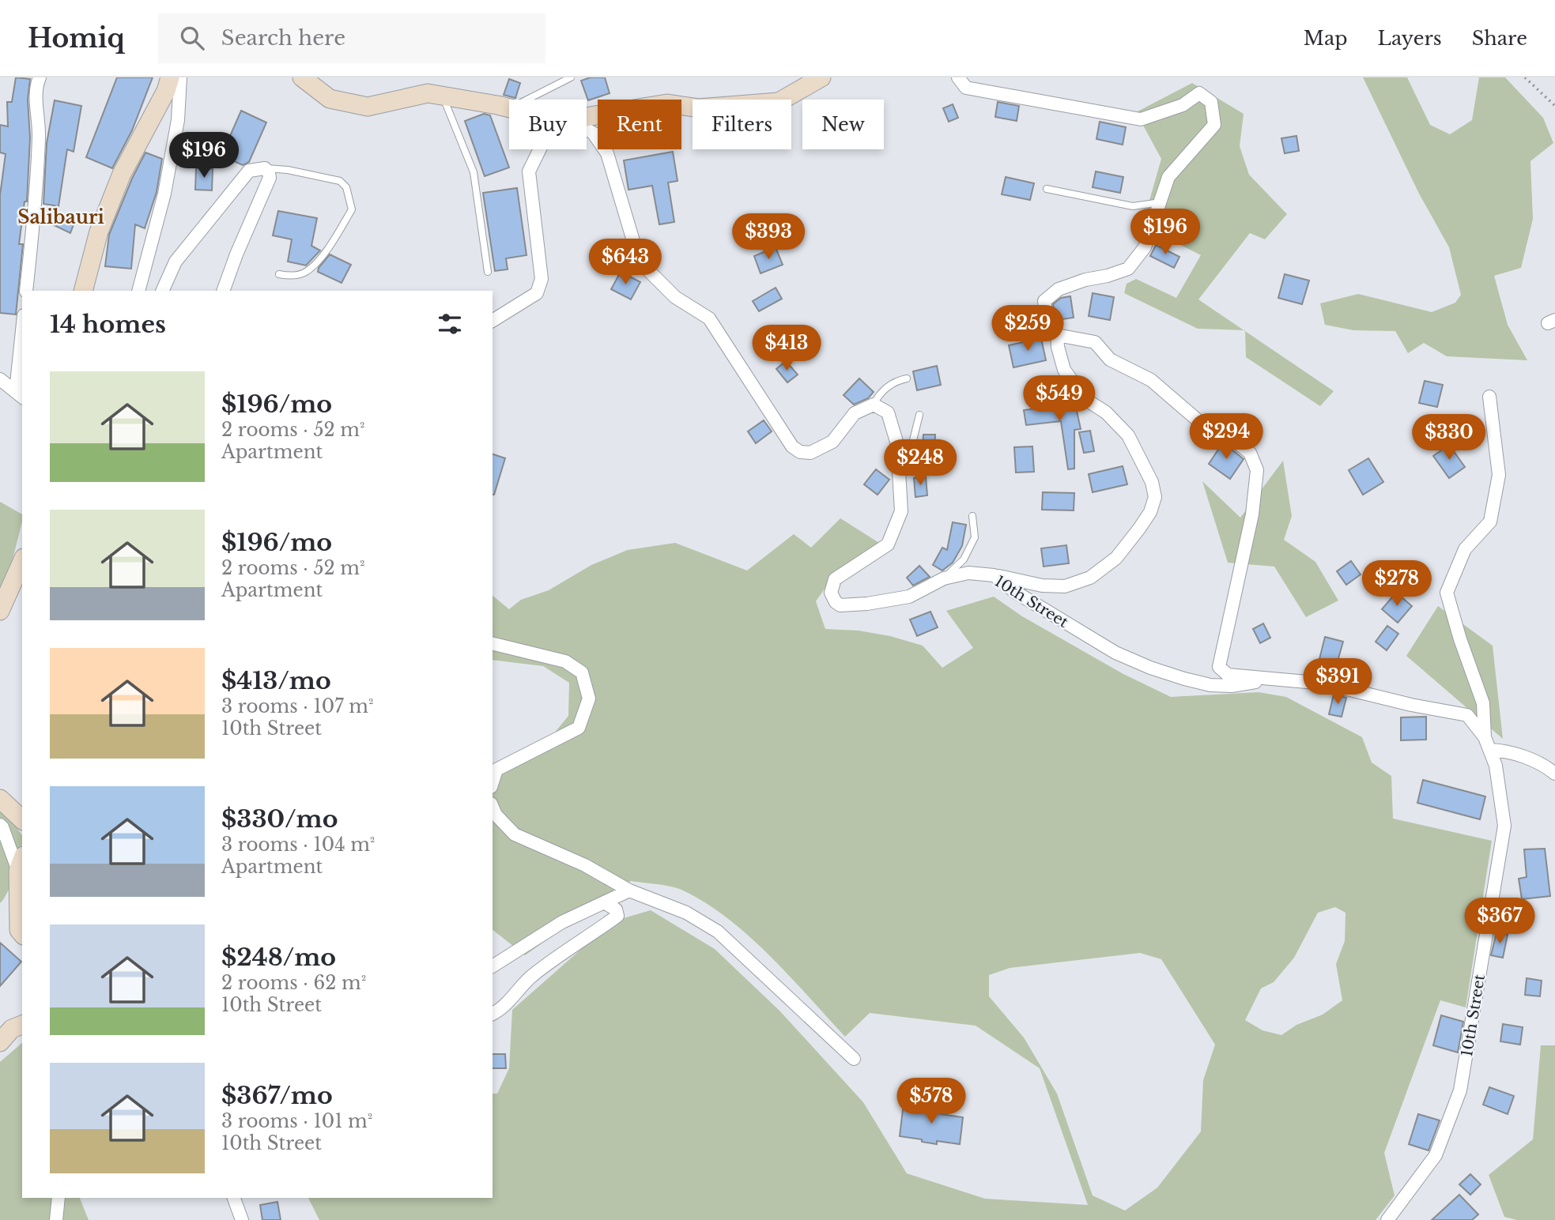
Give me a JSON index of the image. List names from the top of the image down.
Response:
{
  "streets": {
    "street": ["10th Street"]
  },
  "districts": ["Salibauri"],
  "page": {
    "header": "Homiq",
    "search": "Search here",
    "nav": ["Map", "Layers", "Share"],
    "chip": [
      "Buy",
      "Rent",
      "Filters",
      "New"
    ],
    "price": [
      "$196",
      "$196",
      "$393",
      "$643",
      "$259",
      "$413",
      "$549",
      "$294",
      "$330",
      "$248",
      "$278",
      "$391",
      "$367",
      "$578"
    ],
    "heading": "14 homes",
    "list": [
      {
        "name": "$196/mo",
        "note": "2 rooms · 52 m² · Apartment"
      },
      {
        "name": "$196/mo",
        "note": "2 rooms · 52 m² · Apartment"
      },
      {
        "name": "$413/mo",
        "note": "3 rooms · 107 m² · 10th Street"
      },
      {
        "name": "$330/mo",
        "note": "3 rooms · 104 m² · Apartment"
      },
      {
        "name": "$248/mo",
        "note": "2 rooms · 62 m² · 10th Street"
      },
      {
        "name": "$367/mo",
        "note": "3 rooms · 101 m² · 10th Street"
      }
    ]
  }
}
